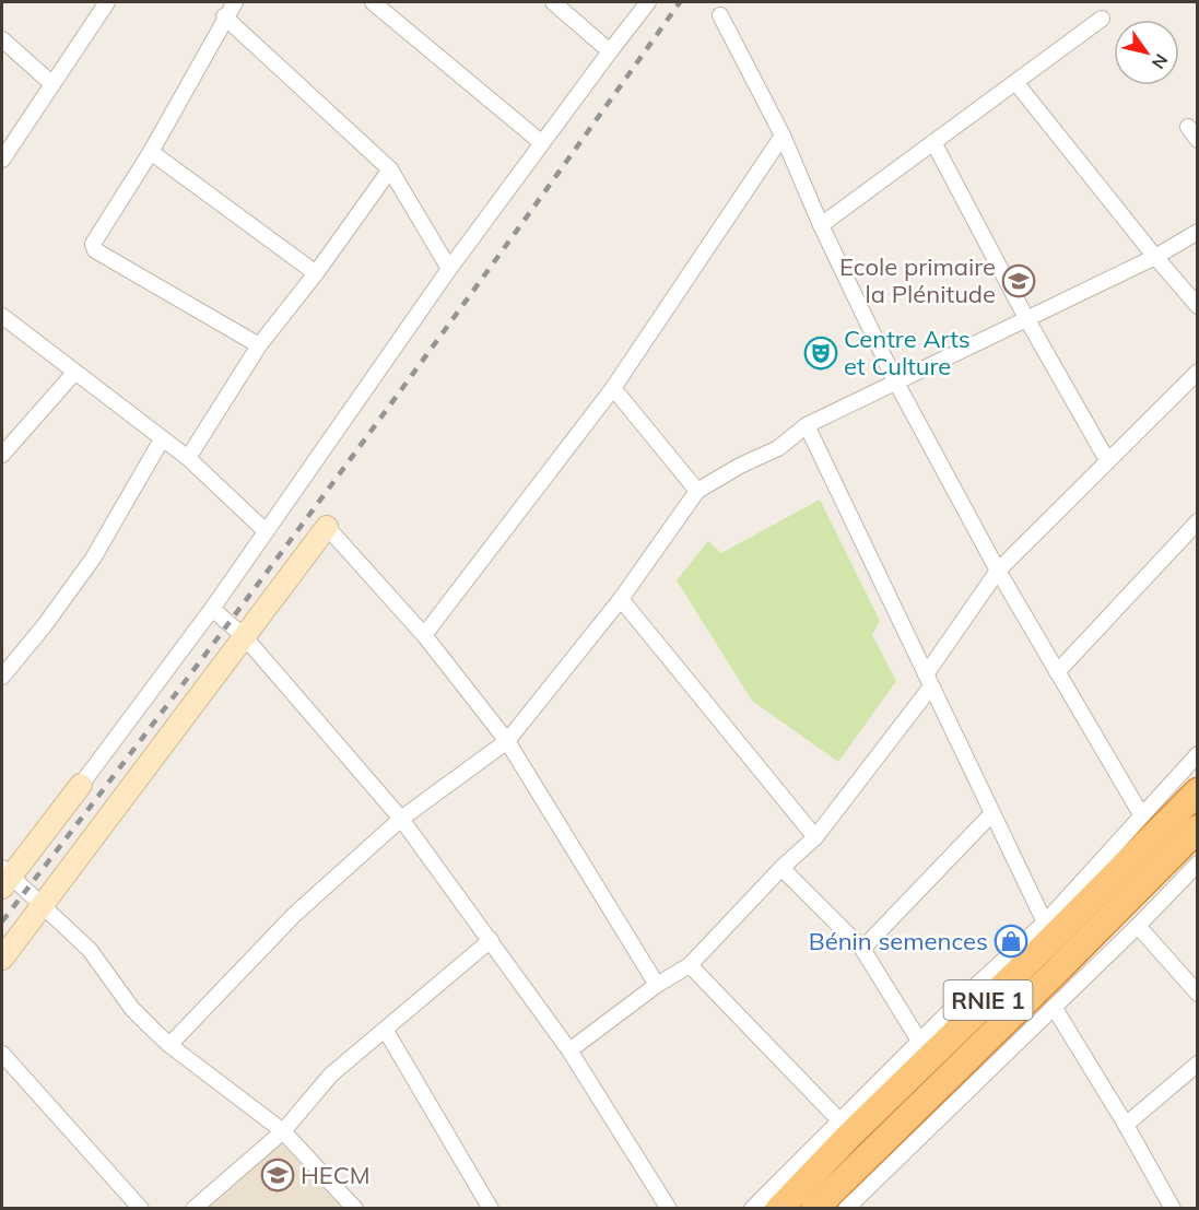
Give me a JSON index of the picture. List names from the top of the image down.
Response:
{
  "streets": {
    "highway": ["RNIE 1"]
  },
  "places": {
    "school or university": ["Ecole primaire la Plénitude", "HECM"],
    "theatre": ["Centre Arts et Culture"],
    "shop": ["Bénin semences"]
  },
  "north": "bottom right"
}
